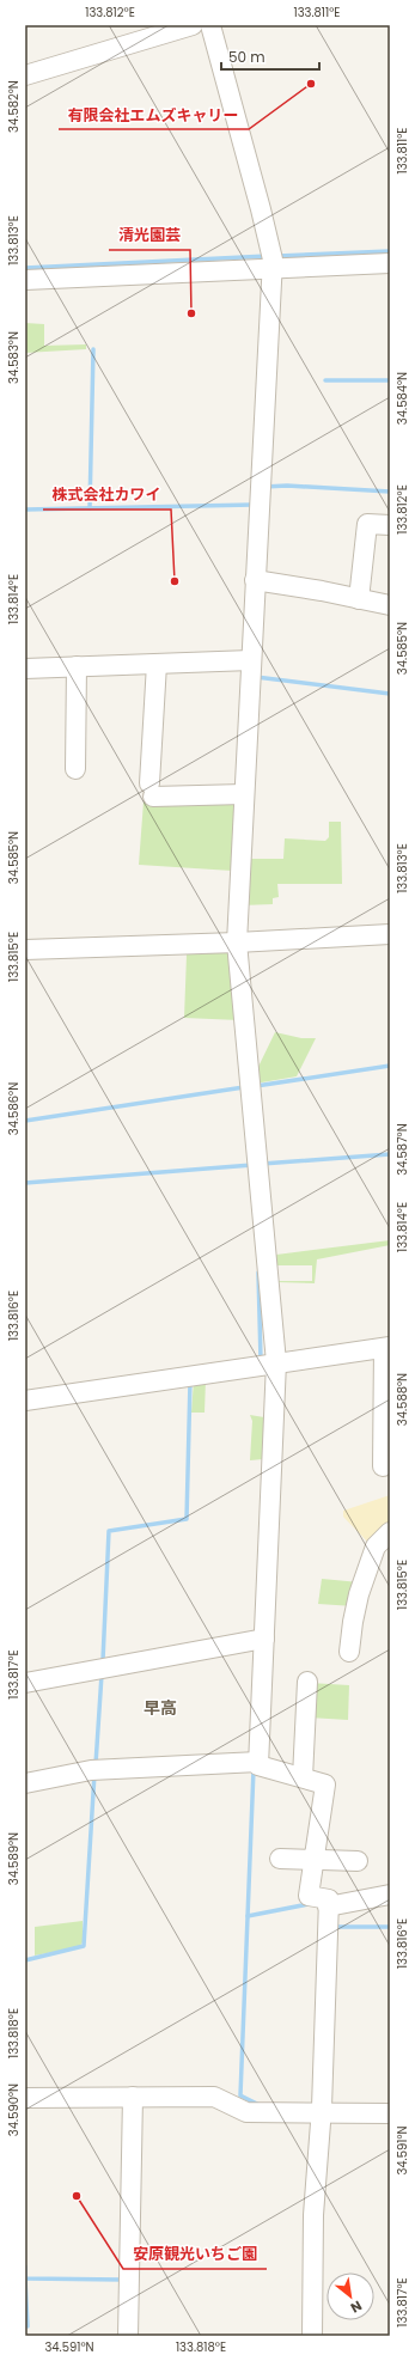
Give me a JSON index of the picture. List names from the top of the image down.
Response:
{
  "districts": ["早高"],
  "places": [
    "有限会社エムズキャリー",
    "清光園芸",
    "株式会社カワイ",
    "安原観光いちご園"
  ],
  "scale_bar": "50 m",
  "north": "bottom right",
  "coordinates": [
    "133.812°E",
    "133.811°E",
    "34.582°N",
    "133.813°E",
    "34.583°N",
    "34.584°N",
    "133.814°E",
    "34.585°N",
    "133.815°E",
    "34.586°N",
    "34.587°N",
    "133.816°E",
    "34.588°N",
    "133.817°E",
    "34.589°N",
    "133.818°E",
    "34.590°N",
    "34.591°N"
  ]
}
